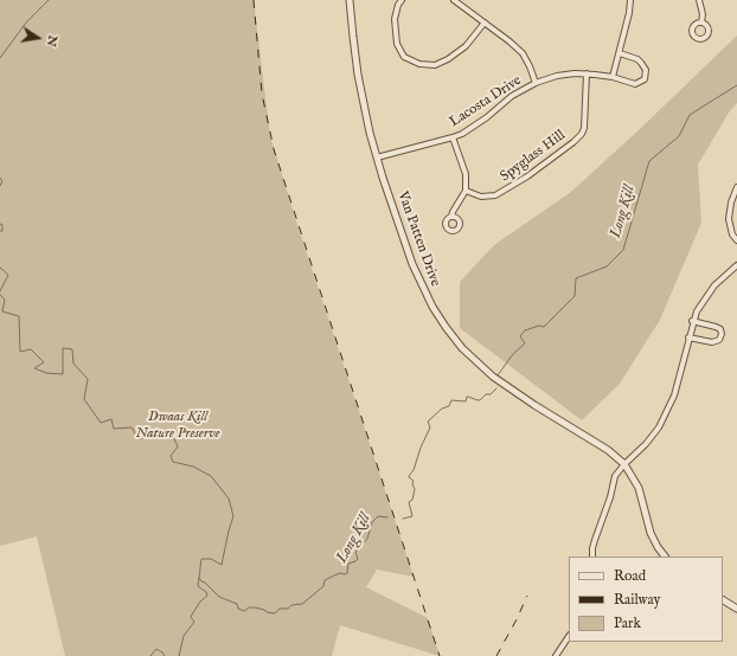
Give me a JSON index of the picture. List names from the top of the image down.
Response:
{
  "streets": {
    "street": ["Lacosta Drive", "Spyglass Hill", "Van Patten Drive"]
  },
  "crossings": [
    ["Lacosta Drive", "Spyglass Hill"],
    ["Lacosta Drive", "Van Patten Drive"]
  ],
  "water": ["Long Kill"],
  "parks": ["Dwaas Kill Nature Preserve"],
  "legend": ["Road", "Railway", "Park"],
  "north": "right"
}
